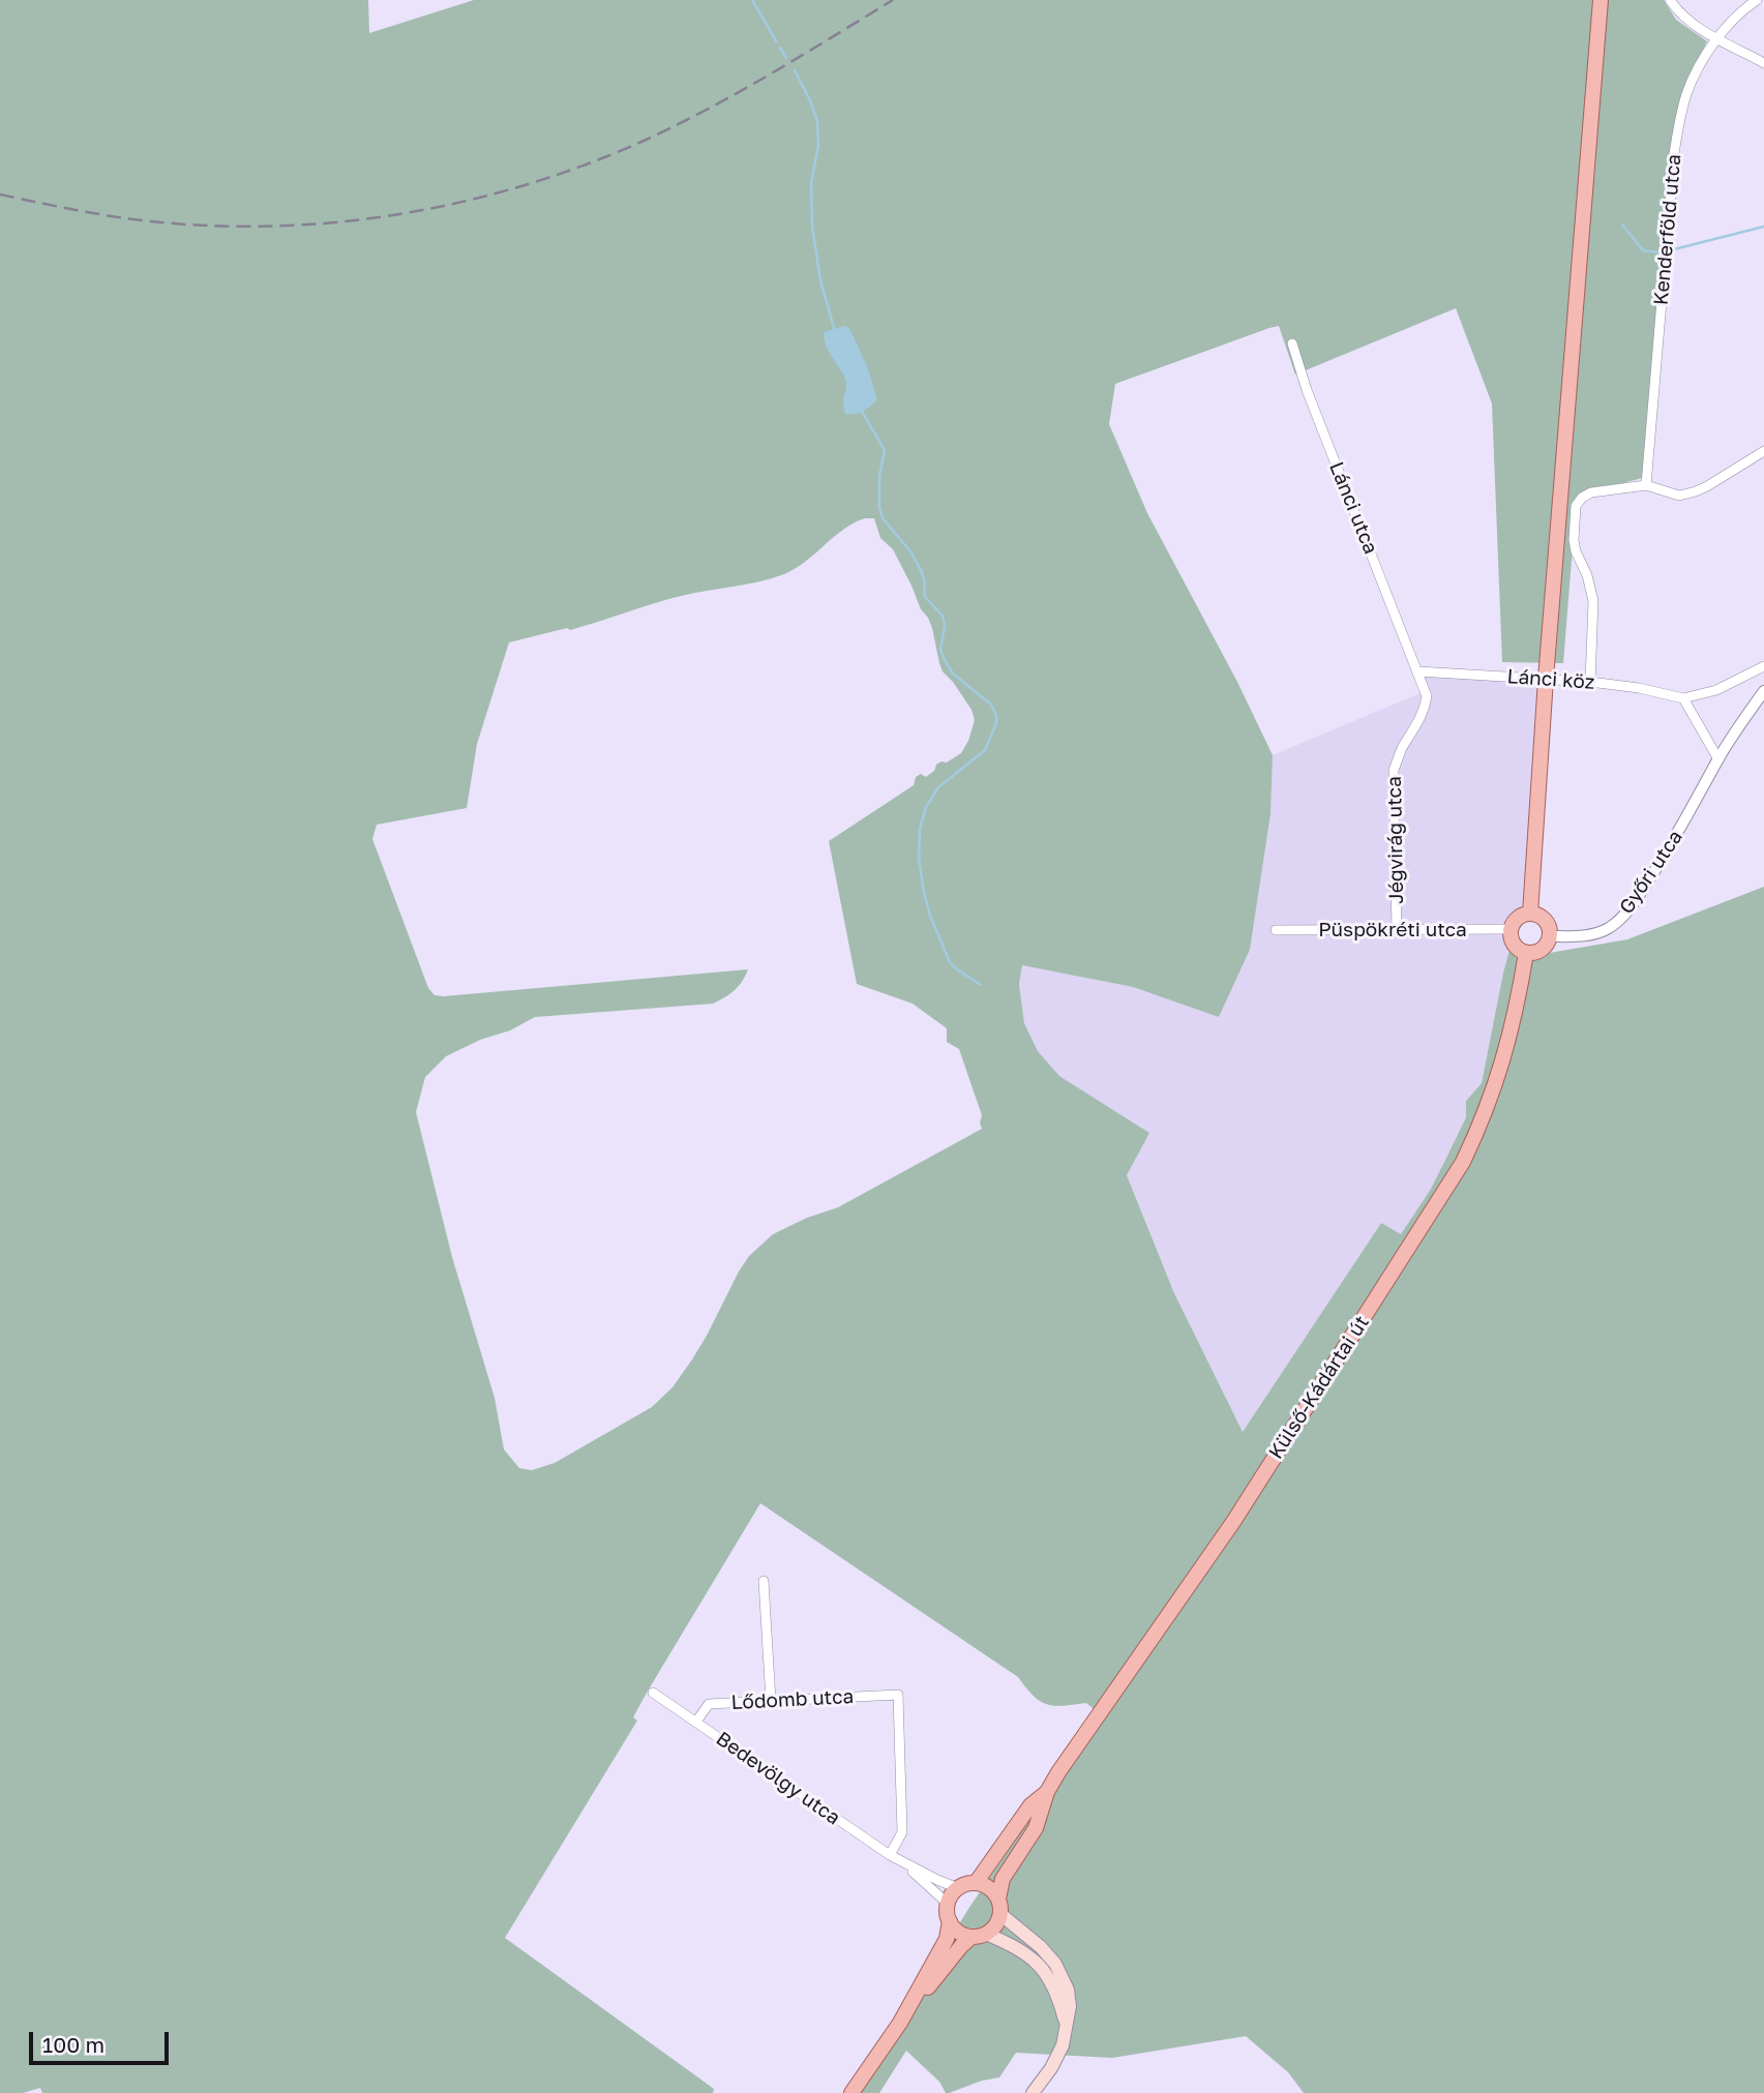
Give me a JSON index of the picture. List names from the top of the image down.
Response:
{
  "streets": {
    "main road": ["Külső-Kádártai út"],
    "street": [
      "Kenderföld utca",
      "Lánci utca",
      "Lánci köz",
      "Jégvirág utca",
      "Győri utca",
      "Püspökréti utca",
      "Lődomb utca",
      "Bedevölgy utca"
    ]
  },
  "crossings": [
    ["Lánci utca", "Lánci köz"],
    ["Lánci utca", "Jégvirág utca"],
    ["Lánci köz", "Jégvirág utca"],
    ["Jégvirág utca", "Püspökréti utca"],
    ["Győri utca", "Püspökréti utca"],
    ["Győri utca", "Külső-Kádártai út"],
    ["Püspökréti utca", "Külső-Kádártai út"],
    ["Külső-Kádártai út", "Bedevölgy utca"],
    ["Lődomb utca", "Bedevölgy utca"]
  ],
  "scale_bar": "100 m"
}
